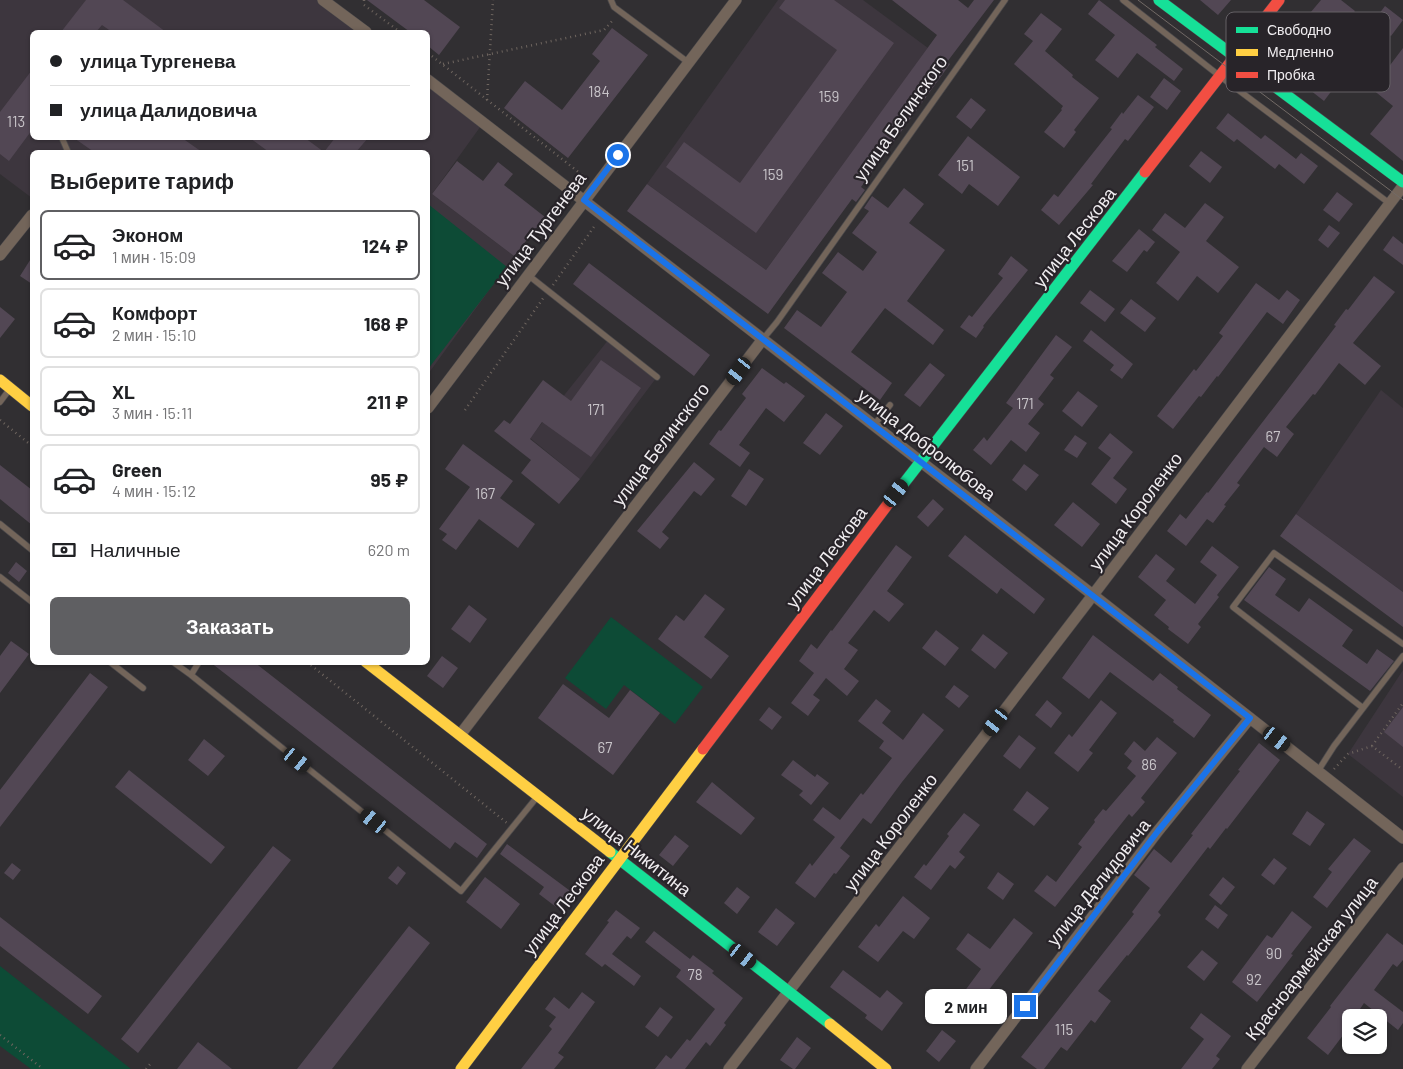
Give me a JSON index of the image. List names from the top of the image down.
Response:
{
  "streets": {
    "street": [
      "улица Белинского",
      "улица Тургенева",
      "улица Лескова",
      "улица Добролюбова",
      "улица Короленко",
      "улица Никитина",
      "улица Далидовича",
      "Красноармейская улица"
    ]
  },
  "crossings": [
    ["улица Белинского", "улица Добролюбова"],
    ["улица Белинского", "улица Никитина"],
    ["улица Тургенева", "улица Добролюбова"],
    ["улица Лескова", "улица Добролюбова"],
    ["улица Лескова", "улица Никитина"],
    ["улица Добролюбова", "улица Короленко"],
    ["улица Добролюбова", "улица Далидовича"],
    ["улица Короленко", "улица Никитина"]
  ],
  "house_numbers": [
    "184",
    "159",
    "113",
    "151",
    "159",
    "171",
    "171",
    "67",
    "167",
    "67",
    "86",
    "90",
    "78",
    "92",
    "115"
  ],
  "legend": ["Свободно", "Медленно", "Пробка"],
  "page": {
    "banner": ["улица Тургенева", "улица Далидовича"],
    "heading": "Выберите тариф",
    "list": [
      {
        "name": "Эконом",
        "note": "1 мин · 15:09",
        "value": "124 ₽"
      },
      {
        "name": "Комфорт",
        "note": "2 мин · 15:10",
        "value": "168 ₽"
      },
      {
        "name": "XL",
        "note": "3 мин · 15:11",
        "value": "211 ₽"
      },
      {
        "name": "Green",
        "note": "4 мин · 15:12",
        "value": "95 ₽"
      }
    ],
    "pay": ["Наличные", "620 m"],
    "buttons": "Заказать",
    "bubble": "2 мин"
  }
}
